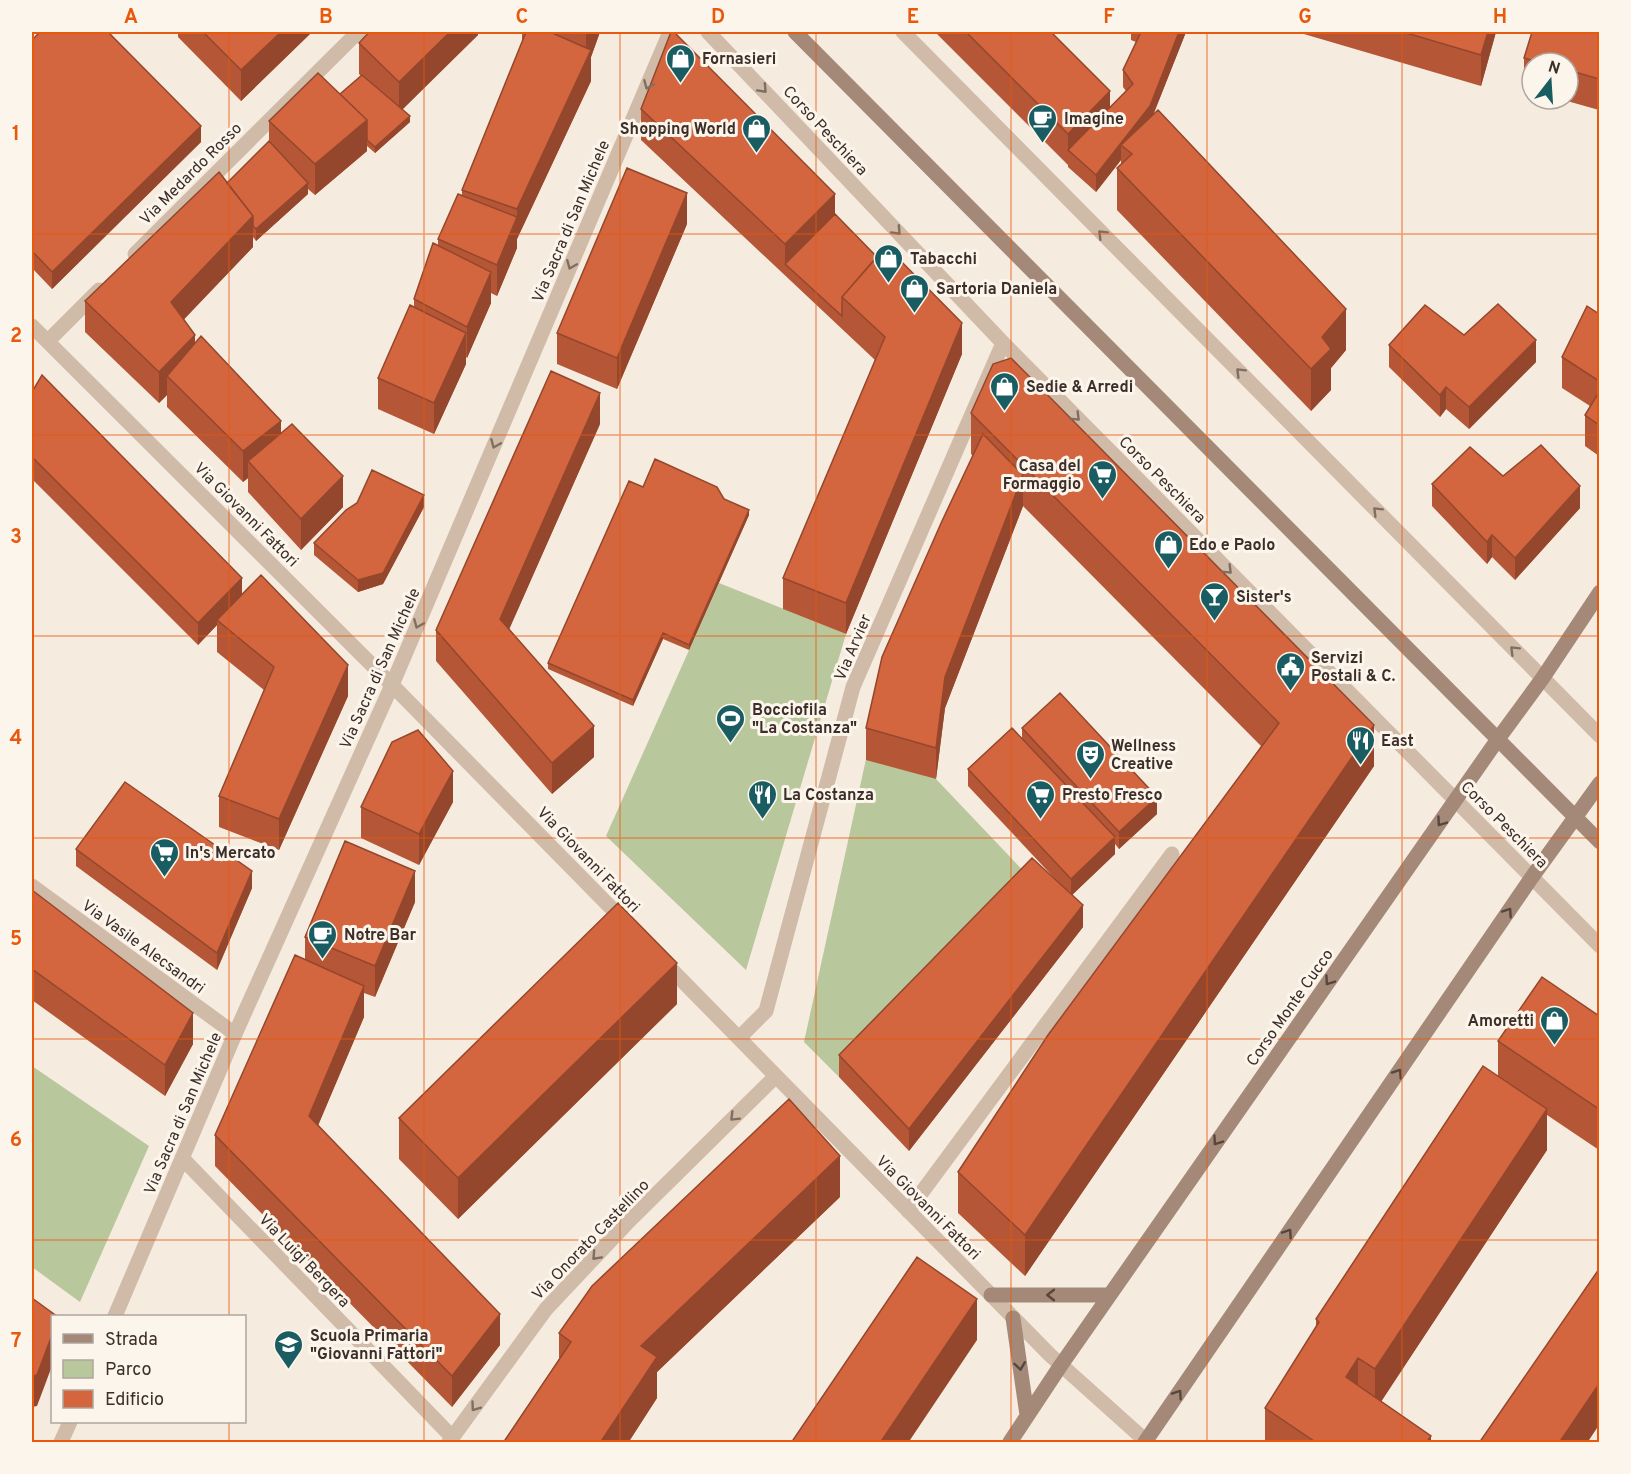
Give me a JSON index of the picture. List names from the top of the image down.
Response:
{
  "streets": {
    "street": [
      "Corso Peschiera",
      "Via Medardo Rosso",
      "Via Sacra di San Michele",
      "Via Giovanni Fattori",
      "Via Arvier",
      "Via Vasile Alecsandri",
      "Corso Monte Cucco",
      "Via Onorato Castellino",
      "Via Luigi Bergera"
    ]
  },
  "crossings": [
    ["Corso Peschiera", "Via Arvier"],
    ["Corso Peschiera", "Corso Monte Cucco"],
    ["Via Sacra di San Michele", "Via Giovanni Fattori"],
    ["Via Sacra di San Michele", "Via Vasile Alecsandri"],
    ["Via Sacra di San Michele", "Via Luigi Bergera"],
    ["Via Giovanni Fattori", "Via Arvier"],
    ["Via Giovanni Fattori", "Corso Monte Cucco"],
    ["Via Giovanni Fattori", "Via Onorato Castellino"],
    ["Via Onorato Castellino", "Via Luigi Bergera"]
  ],
  "one_way": ["Via Sacra di San Michele", "Via Onorato Castellino"],
  "places": {
    "shop": [
      "Fornasieri",
      "Shopping World",
      "Tabacchi",
      "Sartoria Daniela",
      "Sedie & Arredi",
      "Edo e Paolo",
      "Amoretti"
    ],
    "cafe": ["Imagine", "Notre Bar"],
    "supermarket": ["Casa del Formaggio", "Presto Fresco", "In's Mercato"],
    "bar": ["Sister's"],
    "public building": ["Servizi Postali & C."],
    "sports": ["Bocciofila \"La Costanza\""],
    "restaurant": ["East", "La Costanza"],
    "theatre": ["Wellness Creative"],
    "school or university": ["Scuola Primaria \"Giovanni Fattori\""]
  },
  "legend": ["Strada", "Parco", "Edificio"],
  "north": "top",
  "grid": {
    "columns": [
      "A",
      "B",
      "C",
      "D",
      "E",
      "F",
      "G",
      "H"
    ],
    "rows": [
      "1",
      "2",
      "3",
      "4",
      "5",
      "6",
      "7"
    ]
  }
}
